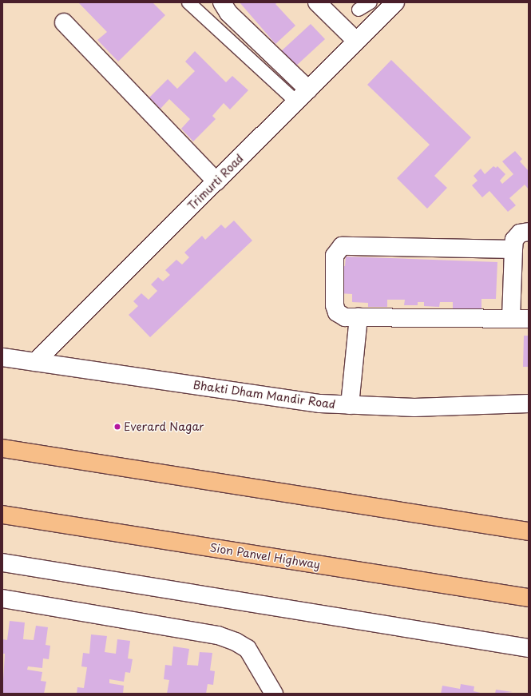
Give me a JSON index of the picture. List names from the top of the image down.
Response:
{
  "streets": {
    "highway": ["Sion Panvel Highway"],
    "street": ["Trimurti Road", "Bhakti Dham Mandir Road"]
  },
  "crossings": [
    ["Trimurti Road", "Bhakti Dham Mandir Road"]
  ],
  "places": ["Everard Nagar"]
}
